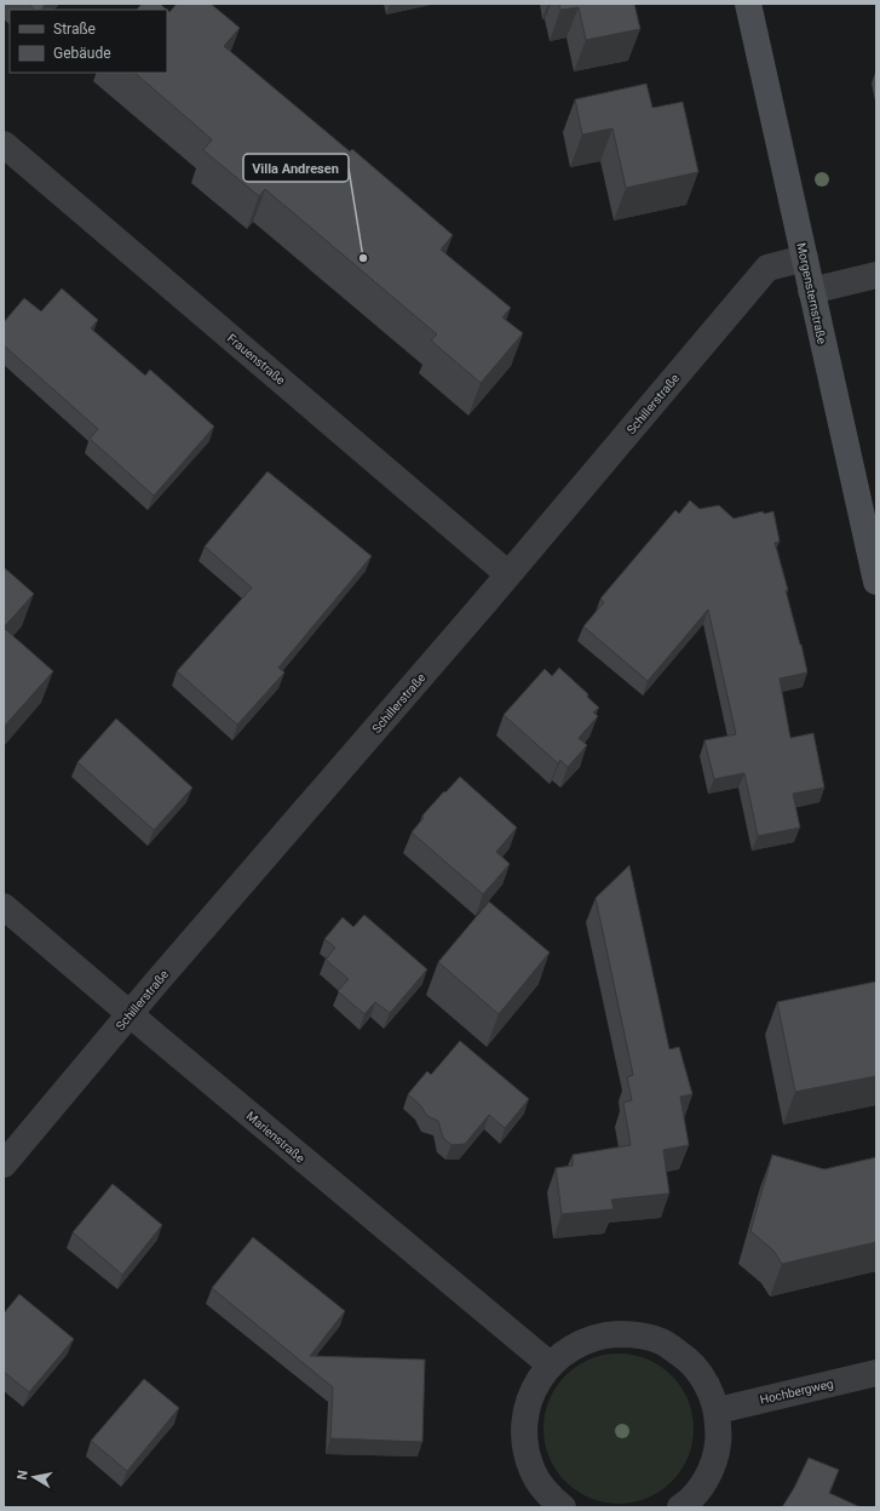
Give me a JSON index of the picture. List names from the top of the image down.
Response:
{
  "streets": {
    "main road": ["Morgensternstraße"],
    "street": [
      "Frauenstraße",
      "Schillerstraße",
      "Marienstraße",
      "Hochbergweg"
    ]
  },
  "crossings": [
    ["Morgensternstraße", "Schillerstraße"],
    ["Frauenstraße", "Schillerstraße"],
    ["Schillerstraße", "Marienstraße"]
  ],
  "places": ["Villa Andresen"],
  "legend": ["Straße", "Gebäude"],
  "north": "left"
}
